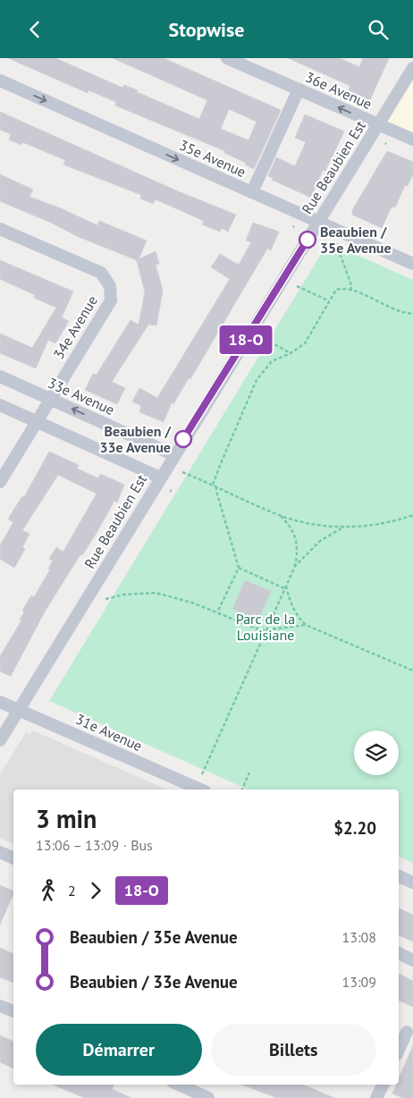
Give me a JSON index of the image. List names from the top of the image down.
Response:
{
  "streets": {
    "street": [
      "36e Avenue",
      "35e Avenue",
      "Rue Beaubien Est",
      "34e Avenue",
      "33e Avenue",
      "31e Avenue"
    ]
  },
  "crossings": [
    ["36e Avenue", "Rue Beaubien Est"],
    ["35e Avenue", "Rue Beaubien Est"],
    ["Rue Beaubien Est", "33e Avenue"],
    ["Rue Beaubien Est", "31e Avenue"],
    ["34e Avenue", "33e Avenue"]
  ],
  "one_way": ["36e Avenue", "35e Avenue"],
  "parks": ["Parc de la Louisiane"],
  "places": ["Beaubien / 35e Avenue", "Beaubien / 33e Avenue"],
  "lines": ["bus line 18-O"],
  "page": {
    "header": "Stopwise",
    "on_map": "18-O",
    "heading": ["3 min", "13:06 – 13:09 · Bus", "$2.20"],
    "legs": ["2", "18-O"],
    "list": [
      {
        "name": "Beaubien / 35e Avenue",
        "value": "13:08"
      },
      {
        "name": "Beaubien / 33e Avenue",
        "value": "13:09"
      }
    ],
    "buttons": ["Démarrer", "Billets"]
  }
}
